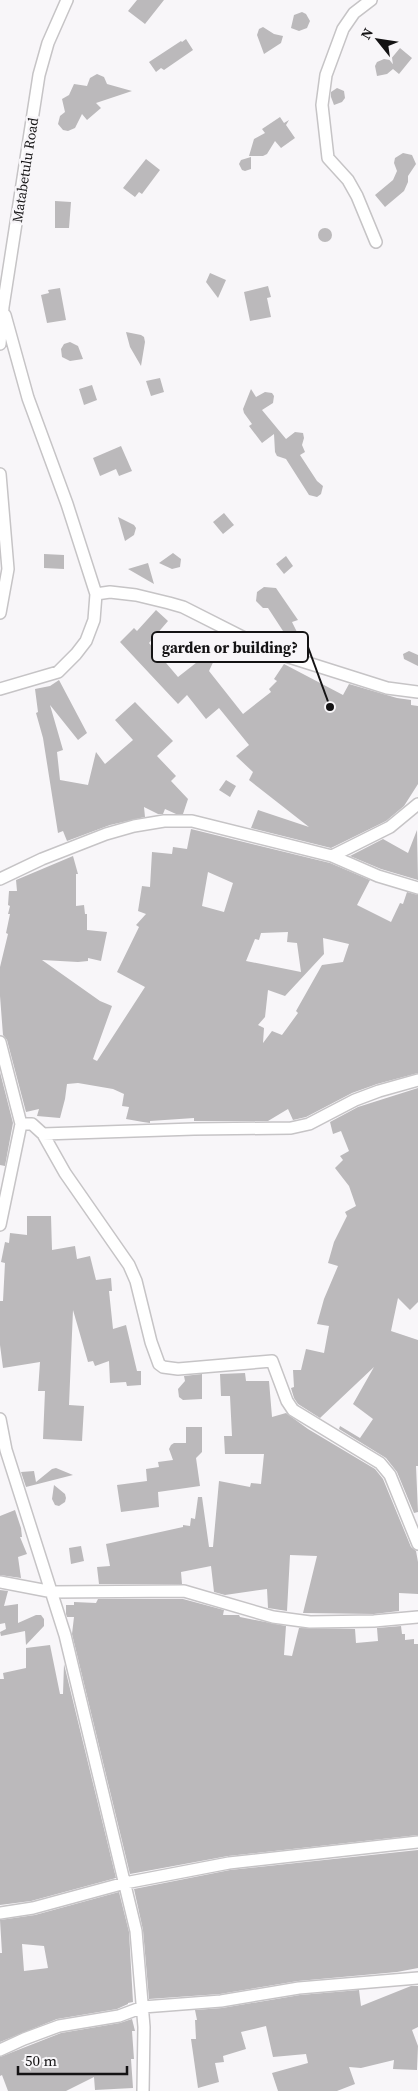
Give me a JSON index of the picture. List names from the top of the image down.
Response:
{
  "streets": {
    "street": ["Matabetulu Road"]
  },
  "places": ["garden or building?"],
  "scale_bar": "50 m",
  "north": "top left"
}
